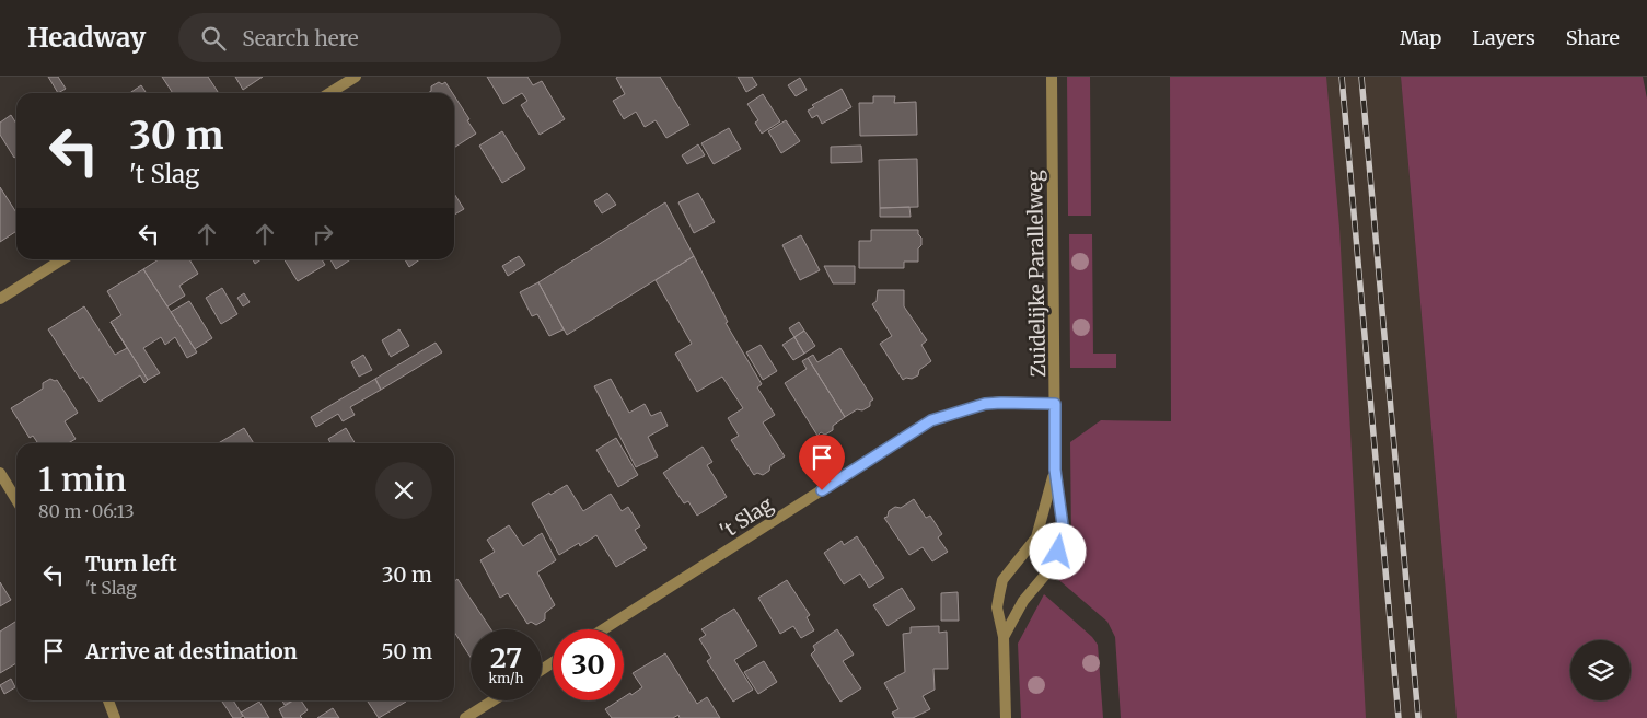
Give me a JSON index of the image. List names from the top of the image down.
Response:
{
  "streets": {
    "street": ["Zuidelijke Parallelweg", "'t Slag"]
  },
  "crossings": [
    ["Zuidelijke Parallelweg", "'t Slag"]
  ],
  "page": {
    "header": "Headway",
    "search": "Search here",
    "nav": ["Map", "Layers", "Share"],
    "turn": ["30 m", "'t Slag"],
    "heading": ["1 min", "80 m · 06:13"],
    "list": [
      {
        "name": "Turn left",
        "note": "'t Slag",
        "value": "30 m"
      },
      {
        "name": "Arrive at destination",
        "value": "50 m"
      }
    ],
    "speed": "27 km/h",
    "limit": "30"
  }
}
